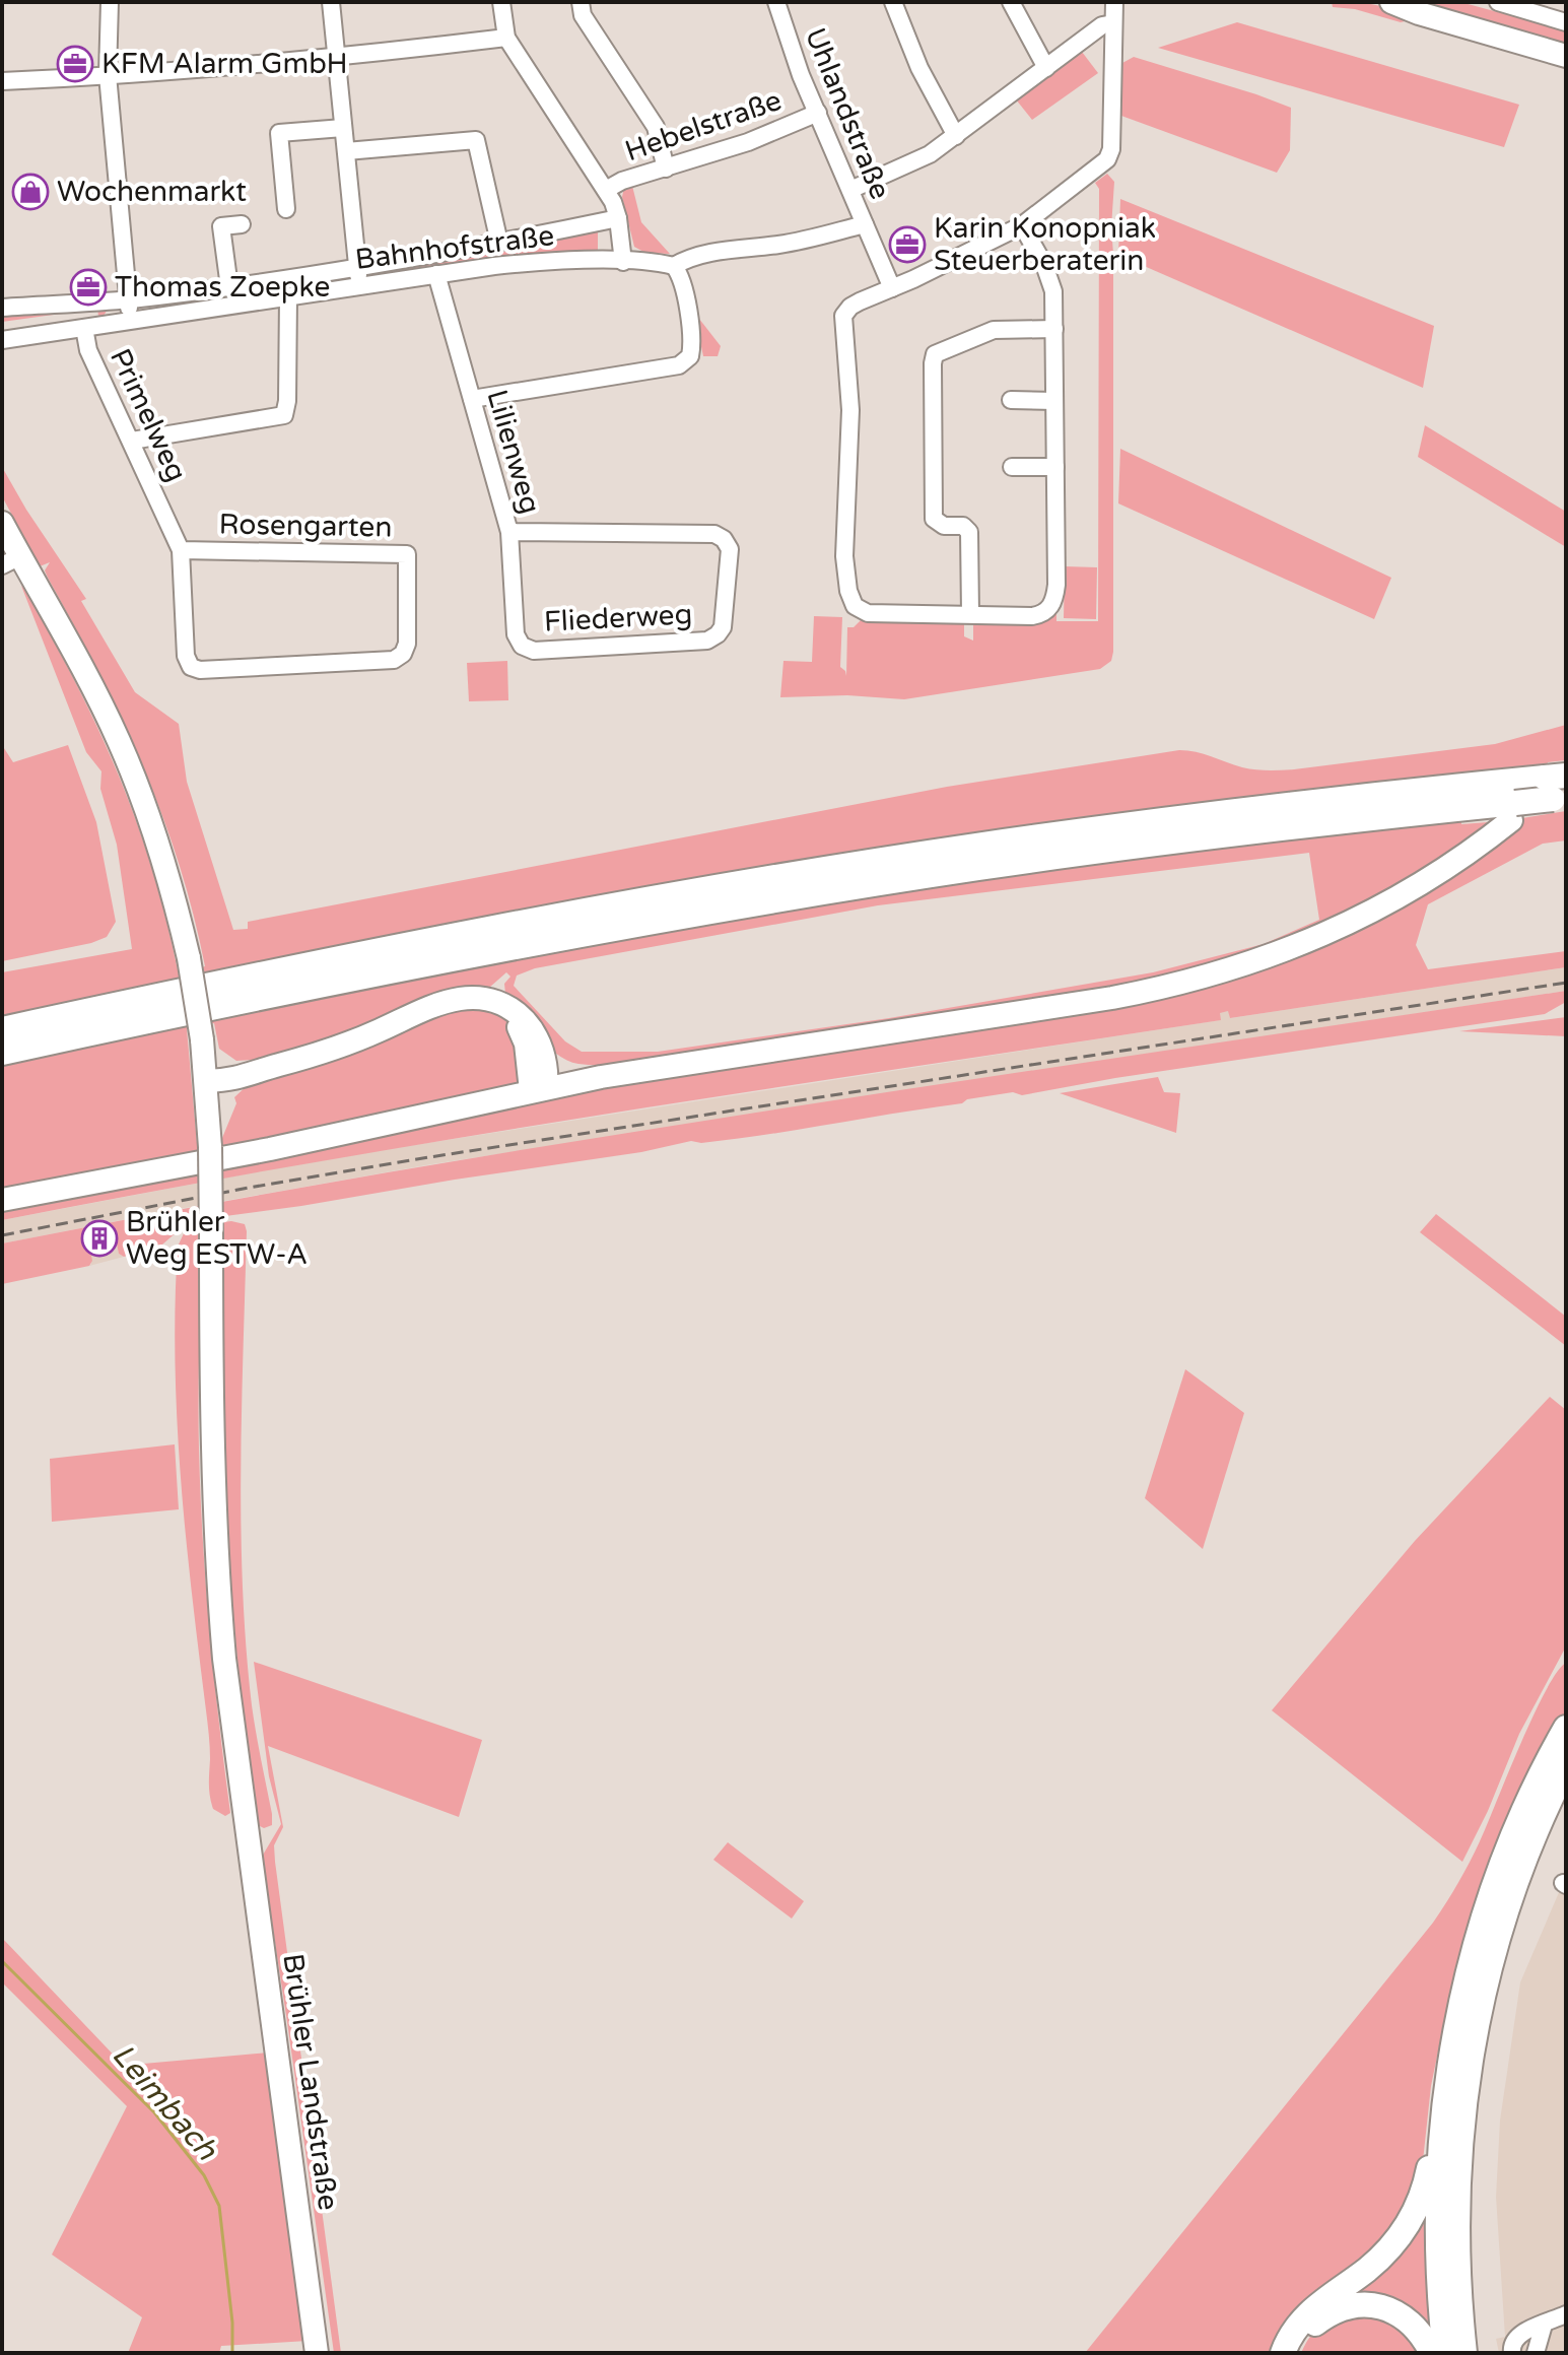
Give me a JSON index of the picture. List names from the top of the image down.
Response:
{
  "streets": {
    "main road": ["Brühler Landstraße"],
    "street": [
      "Uhlandstraße",
      "Hebelstraße",
      "Bahnhofstraße",
      "Primelweg",
      "Lilienweg",
      "Rosengarten",
      "Fliederweg"
    ]
  },
  "crossings": [
    ["Uhlandstraße", "Hebelstraße"],
    ["Bahnhofstraße", "Primelweg"],
    ["Bahnhofstraße", "Lilienweg"],
    ["Primelweg", "Rosengarten"],
    ["Lilienweg", "Fliederweg"]
  ],
  "water": ["Leimbach"],
  "places": {
    "office": ["KFM Alarm GmbH", "Karin Konopniak Steuerberaterin", "Thomas Zoepke"],
    "shop": ["Wochenmarkt"],
    "building": ["Brühler Weg ESTW-A"]
  }
}
